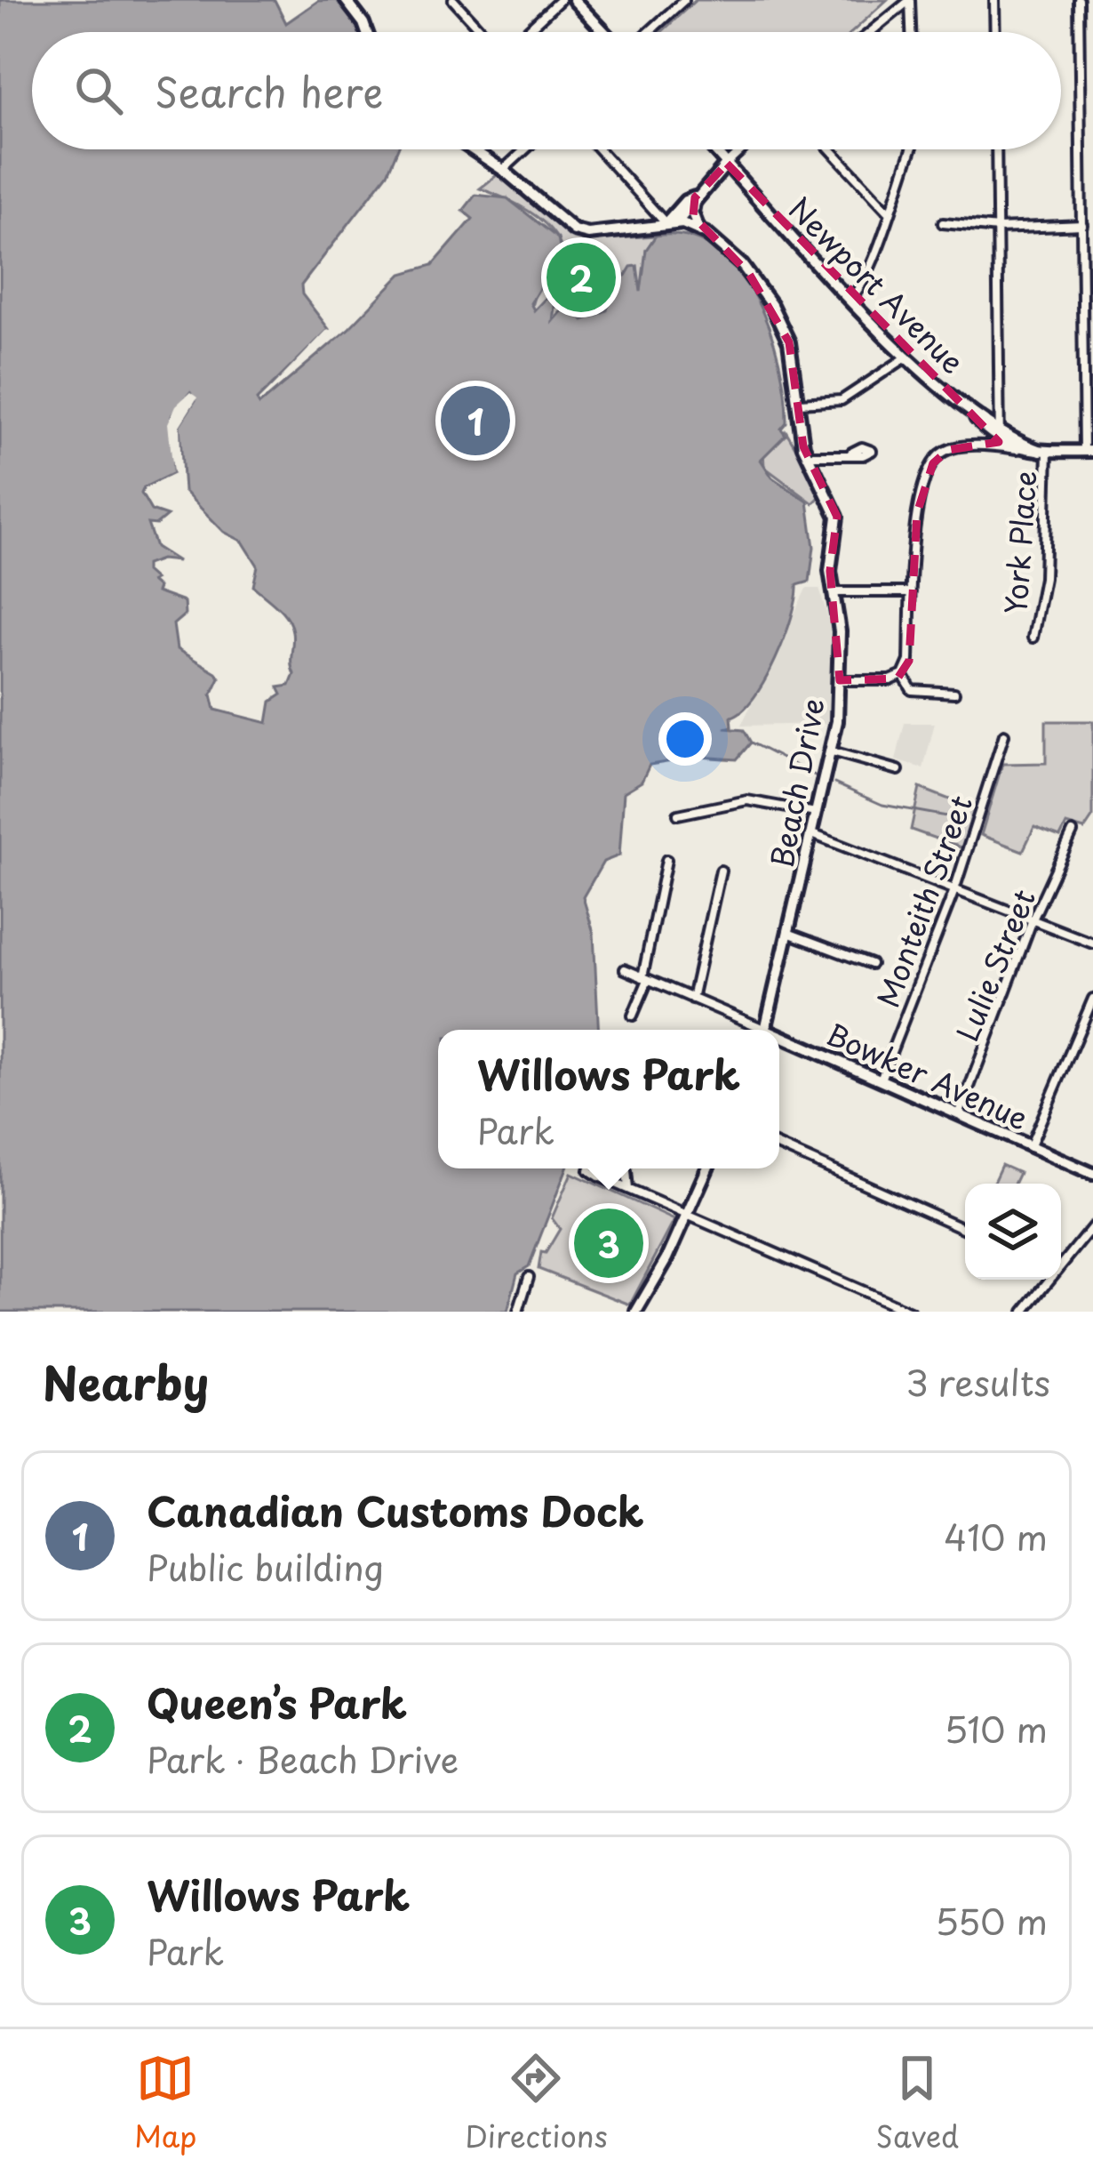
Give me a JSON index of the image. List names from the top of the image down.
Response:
{
  "streets": {
    "main road": ["Newport Avenue", "Beach Drive", "Bowker Avenue"],
    "street": ["York Place", "Monteith Street", "Lulie Street"]
  },
  "crossings": [
    ["Monteith Street", "Bowker Avenue"],
    ["Lulie Street", "Bowker Avenue"]
  ],
  "page": {
    "search": "Search here",
    "pins": ["2", "1", "3"],
    "popup": ["Willows Park", "Park"],
    "heading": ["Nearby", "3 results"],
    "list": [
      {
        "mark": "1",
        "name": "Canadian Customs Dock",
        "note": "Public building",
        "value": "410 m"
      },
      {
        "mark": "2",
        "name": "Queen’s Park",
        "note": "Park · Beach Drive",
        "value": "510 m"
      },
      {
        "mark": "3",
        "name": "Willows Park",
        "note": "Park",
        "value": "550 m"
      }
    ],
    "nav": ["Map", "Directions", "Saved"]
  }
}
